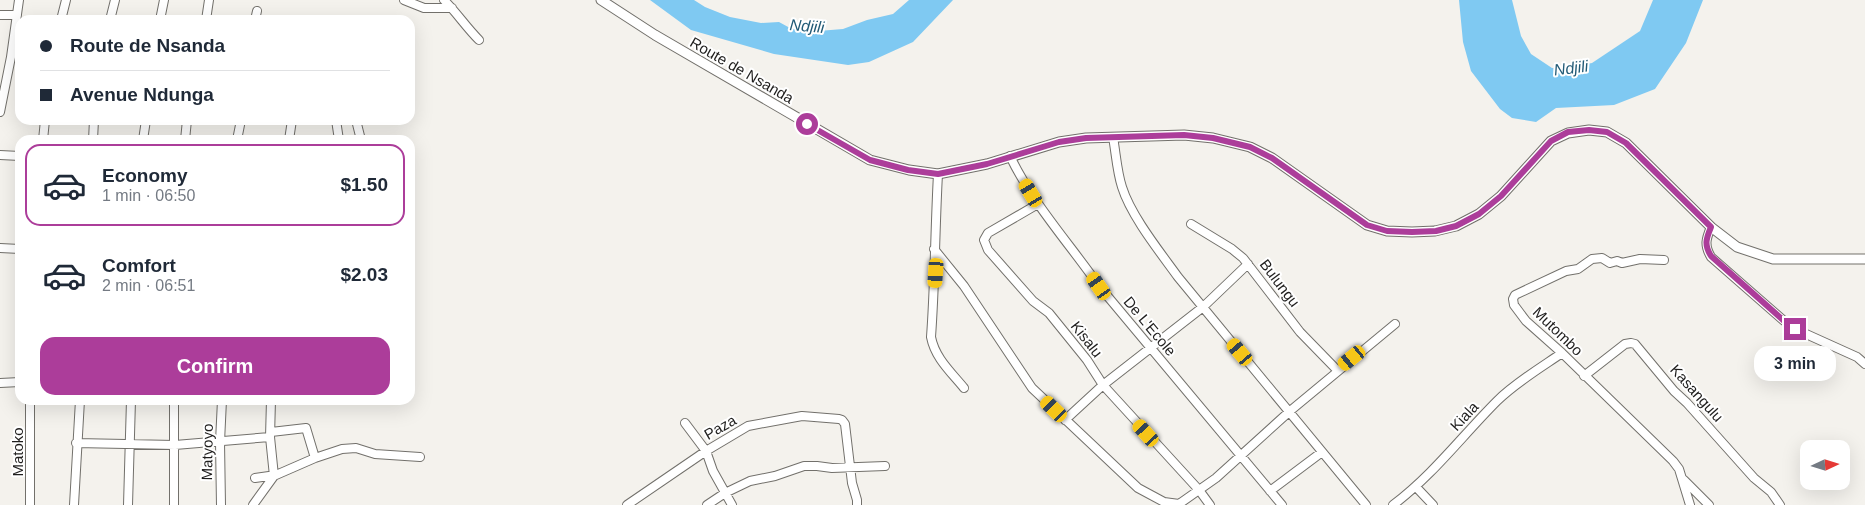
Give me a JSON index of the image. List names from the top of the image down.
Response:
{
  "streets": {
    "street": [
      "Route de Nsanda",
      "Bulungu",
      "De L'Ecole",
      "Mutombo",
      "Kisalu",
      "Kasangulu",
      "Kiala",
      "Paza",
      "Matoko",
      "Matyoyo"
    ]
  },
  "crossings": [
    ["Route de Nsanda", "De L'Ecole"],
    ["De L'Ecole", "Kisalu"],
    ["Mutombo", "Kasangulu"],
    ["Mutombo", "Kiala"]
  ],
  "water": ["Ndjili"],
  "north": "right",
  "page": {
    "banner": ["Route de Nsanda", "Avenue Ndunga"],
    "list": [
      {
        "name": "Economy",
        "note": "1 min · 06:50",
        "value": "$1.50"
      },
      {
        "name": "Comfort",
        "note": "2 min · 06:51",
        "value": "$2.03"
      }
    ],
    "buttons": "Confirm",
    "bubble": "3 min"
  }
}
